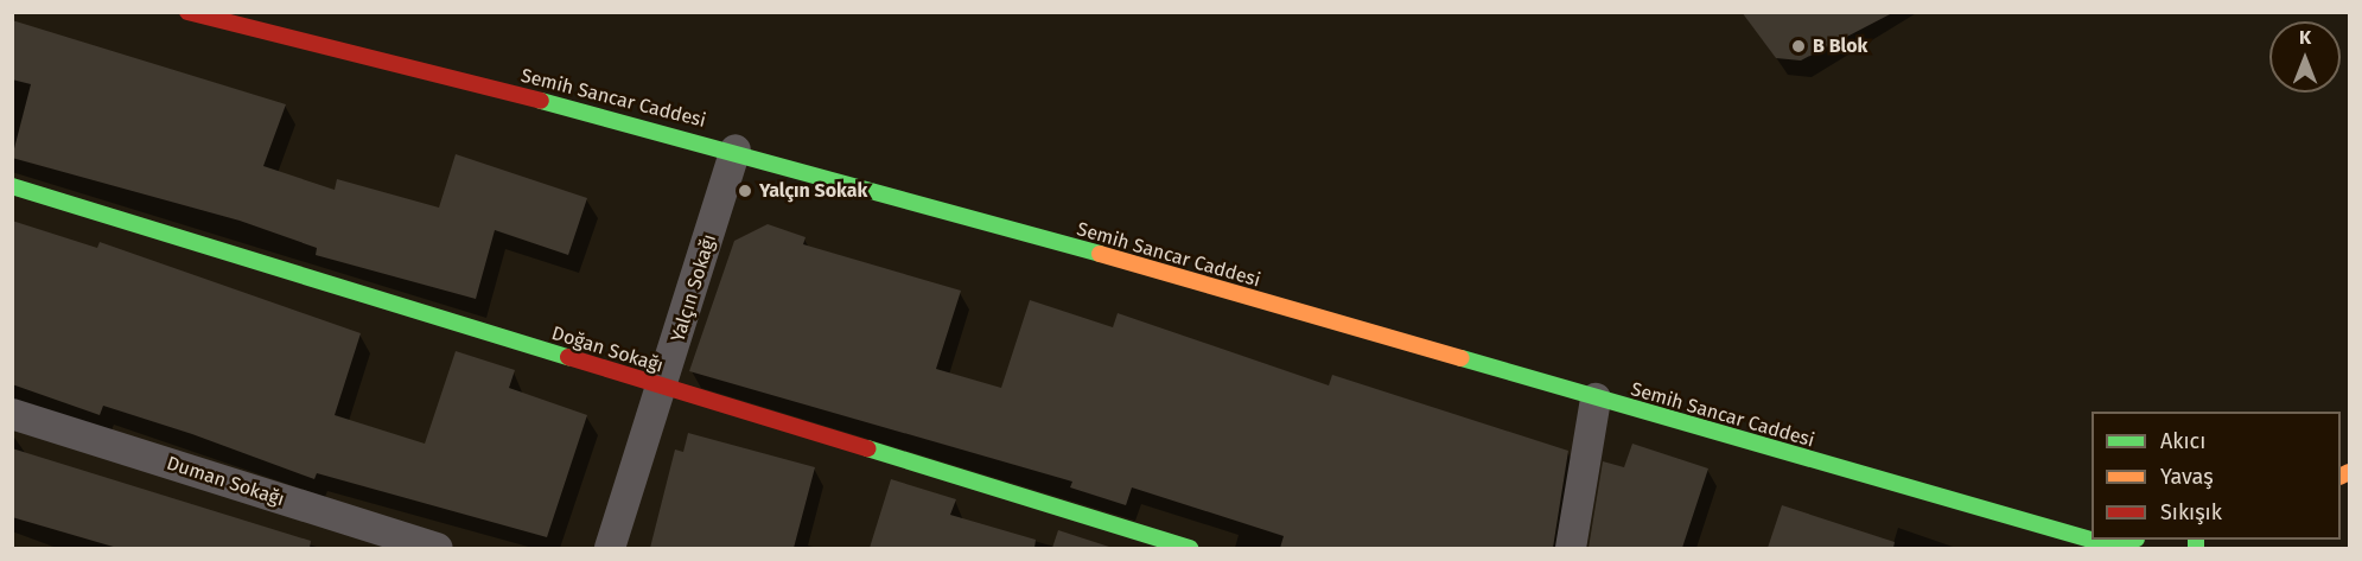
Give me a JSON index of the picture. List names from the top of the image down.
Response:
{
  "streets": {
    "street": [
      "Semih Sancar Caddesi",
      "Yalçın Sokağı",
      "Doğan Sokağı",
      "Duman Sokağı"
    ]
  },
  "crossings": [
    ["Semih Sancar Caddesi", "Yalçın Sokağı"],
    ["Yalçın Sokağı", "Doğan Sokağı"]
  ],
  "places": ["B Blok", "Yalçın Sokak"],
  "legend": ["Akıcı", "Yavaş", "Sıkışık"],
  "north": "top"
}
